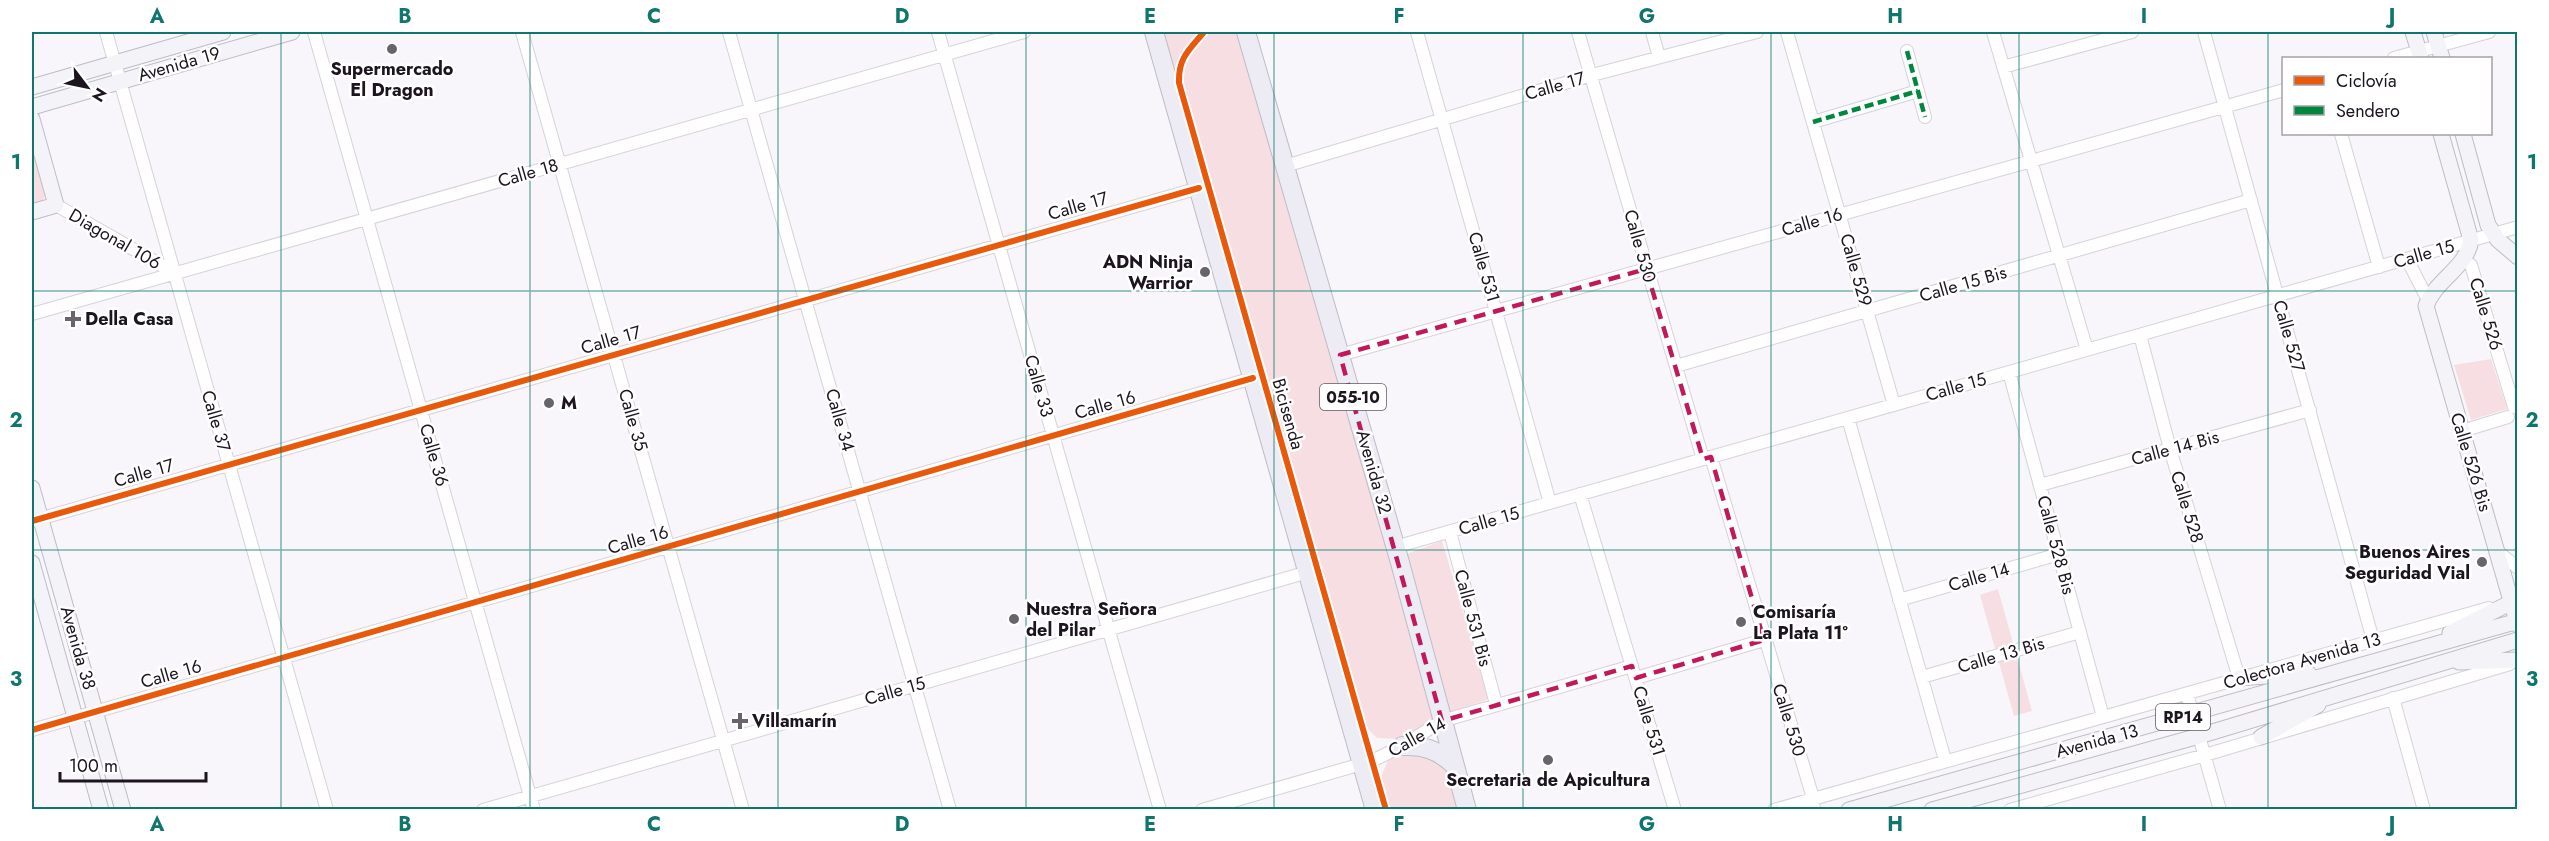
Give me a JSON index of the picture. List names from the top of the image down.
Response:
{
  "streets": {
    "highway": ["055-10", "Avenida 32"],
    "main road": [
      "Avenida 19",
      "Calle 526 Bis",
      "Avenida 38",
      "RP14",
      "Avenida 13"
    ],
    "street": [
      "Calle 17",
      "Calle 18",
      "Calle 16",
      "Diagonal 106",
      "Calle 530",
      "Calle 15",
      "Calle 531",
      "Calle 529",
      "Calle 15 Bis",
      "Calle 526",
      "Calle 527",
      "Calle 33",
      "Calle 35",
      "Calle 34",
      "Calle 37",
      "Calle 14 Bis",
      "Calle 36",
      "Calle 528",
      "Calle 528 Bis",
      "Calle 14",
      "Calle 531 Bis",
      "Calle 13 Bis",
      "Colectora Avenida 13"
    ],
    "cycle path": ["Bicisenda"]
  },
  "crossings": [
    ["Avenida 19", "Calle 37"],
    ["Calle 17", "Calle 530"],
    ["Calle 17", "Calle 531"],
    ["Calle 17", "Calle 33"],
    ["Calle 17", "Calle 35"],
    ["Calle 17", "Calle 34"],
    ["Calle 17", "Calle 37"],
    ["Calle 17", "Calle 36"],
    ["Calle 17", "Avenida 32"],
    ["Calle 17", "Avenida 38"],
    ["Calle 18", "Diagonal 106"],
    ["Calle 18", "Calle 33"],
    ["Calle 18", "Calle 35"],
    ["Calle 18", "Calle 34"],
    ["Calle 18", "Calle 37"],
    ["Calle 18", "Calle 36"],
    ["Calle 16", "Calle 530"],
    ["Calle 16", "Calle 531"],
    ["Calle 16", "Calle 529"],
    ["Calle 16", "Calle 527"],
    ["Calle 16", "Calle 33"],
    ["Calle 16", "Calle 35"],
    ["Calle 16", "Calle 34"],
    ["Calle 16", "Calle 37"],
    ["Calle 16", "Calle 36"],
    ["Calle 16", "Avenida 32"],
    ["Calle 16", "Avenida 38"],
    ["Diagonal 106", "Calle 37"],
    ["Calle 530", "Calle 15"],
    ["Calle 530", "Calle 15 Bis"],
    ["Calle 530", "Calle 14"],
    ["Calle 530", "Colectora Avenida 13"],
    ["Calle 15", "Calle 531"],
    ["Calle 15", "Calle 529"],
    ["Calle 15", "Calle 527"],
    ["Calle 15", "Calle 33"],
    ["Calle 15", "Calle 35"],
    ["Calle 15", "Calle 34"],
    ["Calle 15", "Calle 36"],
    ["Calle 15", "Calle 526 Bis"],
    ["Calle 15", "Avenida 32"],
    ["Calle 15", "Calle 528"],
    ["Calle 15", "Calle 528 Bis"],
    ["Calle 15", "Calle 531 Bis"],
    ["Calle 531", "Calle 14"],
    ["Calle 529", "Calle 15 Bis"],
    ["Calle 15 Bis", "Calle 527"],
    ["Calle 527", "Calle 14 Bis"],
    ["Calle 527", "Colectora Avenida 13"],
    ["Calle 14 Bis", "Calle 528"],
    ["Calle 14 Bis", "Calle 528 Bis"],
    ["Calle 526 Bis", "Colectora Avenida 13"],
    ["Calle 526 Bis", "Avenida 13"],
    ["Avenida 32", "Calle 14"],
    ["Calle 528", "Colectora Avenida 13"],
    ["Calle 528 Bis", "Calle 14"],
    ["Calle 528 Bis", "Calle 13 Bis"],
    ["Calle 528 Bis", "Colectora Avenida 13"],
    ["Calle 14", "Calle 531 Bis"]
  ],
  "places": {
    "other": [
      "Supermercado El Dragon",
      "ADN Ninja Warrior",
      "M",
      "Buenos Aires Seguridad Vial",
      "Nuestra Señora del Pilar",
      "Comisaría La Plata 11°",
      "Secretaria de Apicultura"
    ],
    "health": ["Della Casa", "Villamarín"]
  },
  "legend": ["Ciclovía", "Sendero"],
  "scale_bar": "100 m",
  "north": "bottom right",
  "grid": {
    "columns": [
      "A",
      "B",
      "C",
      "D",
      "E",
      "F",
      "G",
      "H",
      "I",
      "J"
    ],
    "rows": ["1", "2", "3"]
  }
}
